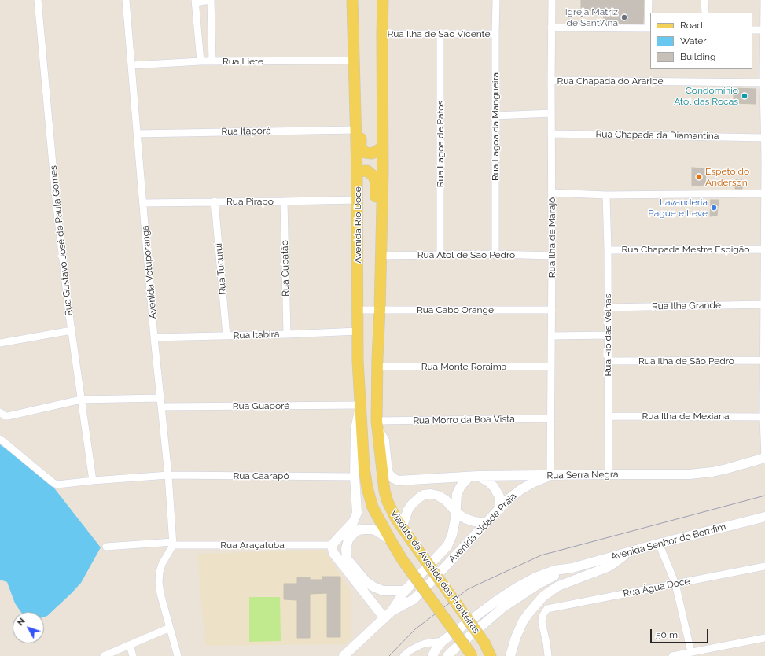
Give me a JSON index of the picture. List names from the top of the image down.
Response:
{
  "streets": {
    "main road": [
      "Avenida Rio Doce",
      "Rua Serra Negra",
      "Avenida Cidade Praia",
      "Avenida Senhor do Bomfim",
      "Viaduto da Avenida das Fronteiras"
    ],
    "street": [
      "Rua Ilha de São Vicente",
      "Rua Liete",
      "Rua Chapada do Araripe",
      "Rua Lagoa da Mangueira",
      "Rua Itaporá",
      "Rua Chapada da Diamantina",
      "Rua Lagoa de Patos",
      "Rua Pirapo",
      "Rua Ilha de Marajó",
      "Rua Gustavo José de Paula Gomes",
      "Rua Chapada Mestre Espigão",
      "Rua Atol de São Pedro",
      "Rua Cubatão",
      "Rua Tucurui",
      "Avenida Votuporanga",
      "Rua Ilha Grande",
      "Rua Cabo Orange",
      "Rua Itabira",
      "Rua Rio das Velhas",
      "Rua Ilha de São Pedro",
      "Rua Monte Roraima",
      "Rua Guaporé",
      "Rua Ilha de Mexiana",
      "Rua Morro da Boa Vista",
      "Rua Caarapó",
      "Rua Araçatuba",
      "Rua Água Doce"
    ]
  },
  "crossings": [
    ["Rua Ilha de São Vicente", "Rua Lagoa da Mangueira"],
    ["Rua Ilha de São Vicente", "Rua Lagoa de Patos"],
    ["Rua Liete", "Avenida Rio Doce"],
    ["Rua Liete", "Avenida Votuporanga"],
    ["Rua Chapada do Araripe", "Rua Ilha de Marajó"],
    ["Rua Lagoa da Mangueira", "Rua Atol de São Pedro"],
    ["Rua Itaporá", "Avenida Rio Doce"],
    ["Rua Itaporá", "Avenida Votuporanga"],
    ["Rua Chapada da Diamantina", "Rua Ilha de Marajó"],
    ["Rua Lagoa de Patos", "Rua Atol de São Pedro"],
    ["Rua Pirapo", "Avenida Rio Doce"],
    ["Rua Pirapo", "Rua Cubatão"],
    ["Rua Pirapo", "Rua Tucurui"],
    ["Rua Pirapo", "Avenida Votuporanga"],
    ["Avenida Rio Doce", "Rua Cabo Orange"],
    ["Avenida Rio Doce", "Rua Itabira"],
    ["Avenida Rio Doce", "Rua Guaporé"],
    ["Avenida Rio Doce", "Viaduto da Avenida das Fronteiras"],
    ["Rua Ilha de Marajó", "Rua Atol de São Pedro"],
    ["Rua Ilha de Marajó", "Rua Cabo Orange"],
    ["Rua Ilha de Marajó", "Rua Monte Roraima"],
    ["Rua Ilha de Marajó", "Rua Morro da Boa Vista"],
    ["Rua Ilha de Marajó", "Rua Serra Negra"],
    ["Rua Ilha de Marajó", "Avenida Cidade Praia"],
    ["Rua Gustavo José de Paula Gomes", "Rua Caarapó"],
    ["Rua Chapada Mestre Espigão", "Rua Rio das Velhas"],
    ["Rua Cubatão", "Rua Itabira"],
    ["Rua Tucurui", "Rua Itabira"],
    ["Avenida Votuporanga", "Rua Itabira"],
    ["Avenida Votuporanga", "Rua Guaporé"],
    ["Avenida Votuporanga", "Rua Caarapó"],
    ["Avenida Votuporanga", "Rua Araçatuba"],
    ["Rua Ilha Grande", "Rua Rio das Velhas"],
    ["Rua Rio das Velhas", "Rua Ilha de São Pedro"],
    ["Rua Rio das Velhas", "Rua Ilha de Mexiana"],
    ["Rua Rio das Velhas", "Rua Serra Negra"],
    ["Rua Morro da Boa Vista", "Rua Serra Negra"],
    ["Rua Morro da Boa Vista", "Viaduto da Avenida das Fronteiras"],
    ["Rua Serra Negra", "Avenida Cidade Praia"],
    ["Rua Serra Negra", "Viaduto da Avenida das Fronteiras"]
  ],
  "places": [
    "Igreja Matriz de Sant'Ana",
    "Condomínio Atol das Rocas",
    "Espeto do Anderson",
    "Lavanderia Pague e Leve"
  ],
  "legend": ["Road", "Water", "Building"],
  "scale_bar": "50 m",
  "north": "top left"
}
